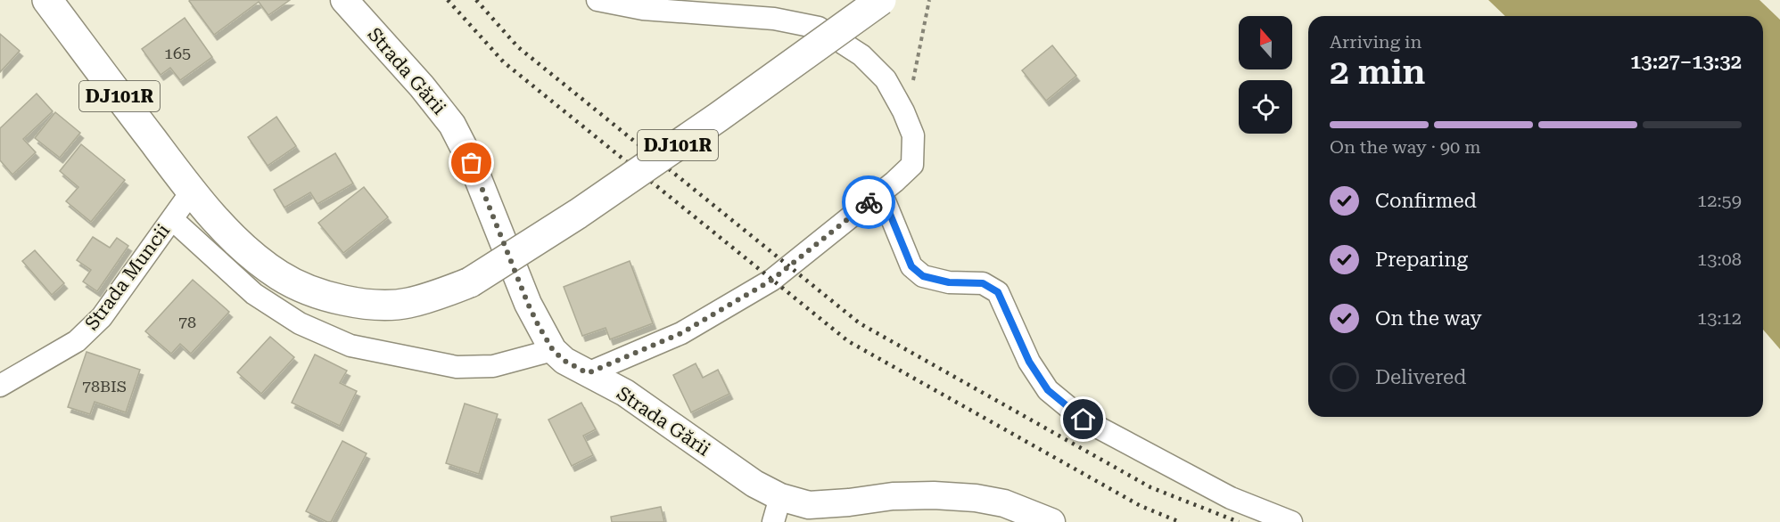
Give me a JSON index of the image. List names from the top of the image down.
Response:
{
  "streets": {
    "main road": ["DJ101R"],
    "street": ["Strada Gării", "Strada Muncii"]
  },
  "crossings": [
    ["DJ101R", "Strada Muncii"]
  ],
  "house_numbers": ["165", "78", "78BIS"],
  "north": "top",
  "page": {
    "heading": ["2 min", "Arriving in", "13:27–13:32"],
    "bar": "On the way · 90 m",
    "list": [
      ["Confirmed", "12:59"],
      ["Preparing", "13:08"],
      ["On the way", "13:12"],
      "Delivered"
    ]
  }
}
